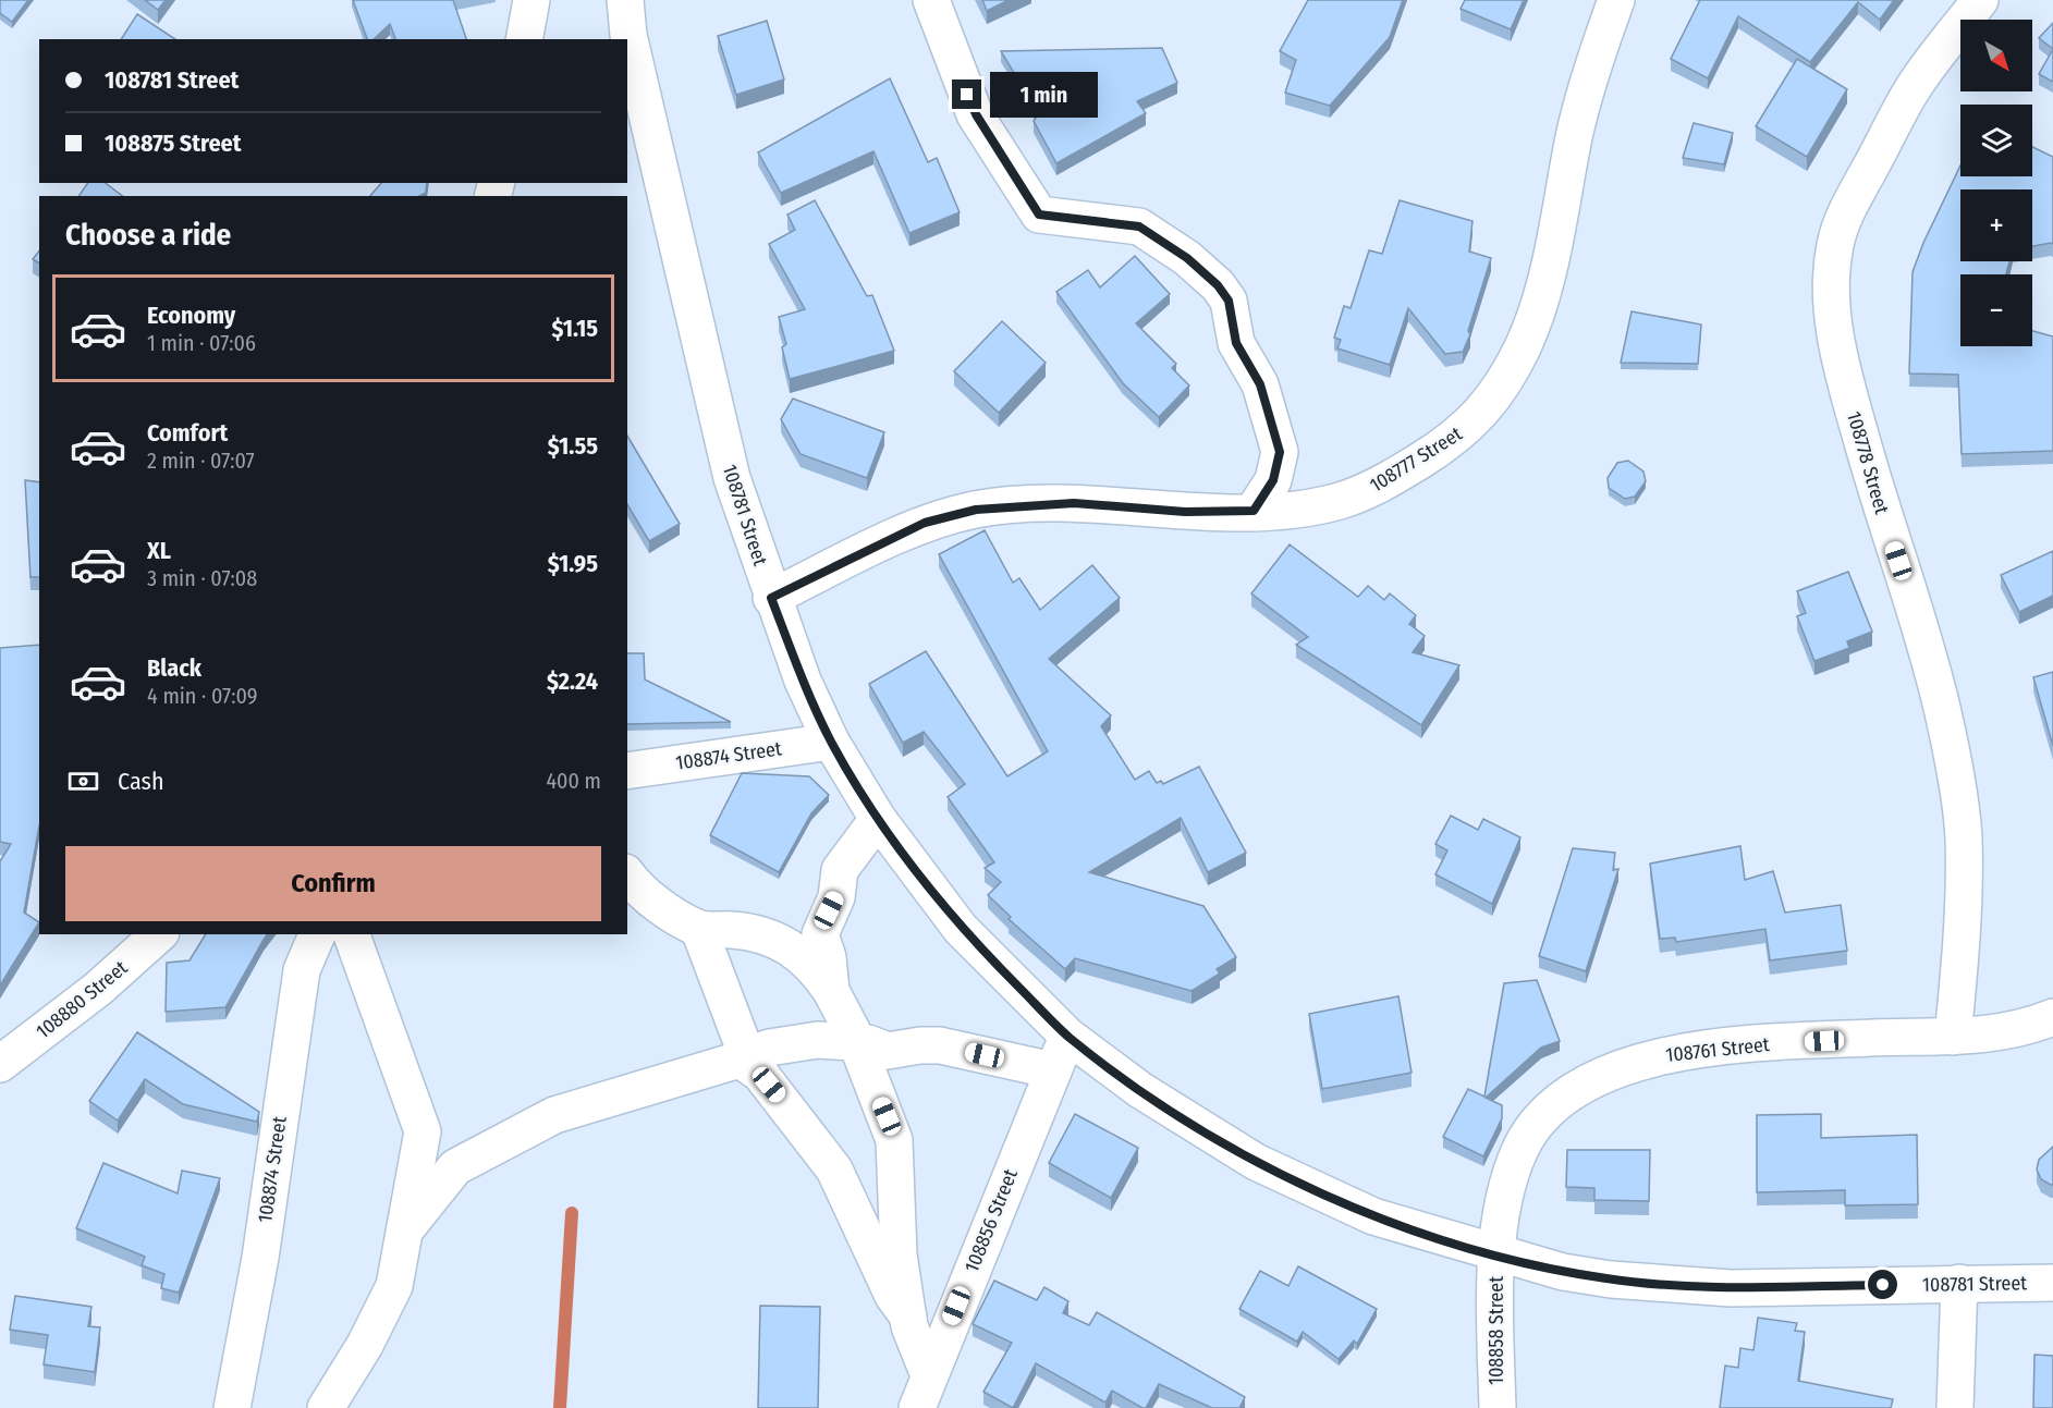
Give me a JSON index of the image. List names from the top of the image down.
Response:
{
  "streets": {
    "street": [
      "108777 Street",
      "108778 Street",
      "108781 Street",
      "108874 Street",
      "108880 Street",
      "108761 Street",
      "108856 Street",
      "108858 Street"
    ]
  },
  "crossings": [
    ["108777 Street", "108781 Street"],
    ["108778 Street", "108761 Street"],
    ["108781 Street", "108874 Street"],
    ["108781 Street", "108761 Street"],
    ["108781 Street", "108856 Street"],
    ["108781 Street", "108858 Street"],
    ["108761 Street", "108858 Street"]
  ],
  "north": "bottom right",
  "page": {
    "map_buttons": ["+", "−"],
    "banner": ["108781 Street", "108875 Street"],
    "bubble": "1 min",
    "heading": "Choose a ride",
    "list": [
      {
        "name": "Economy",
        "note": "1 min · 07:06",
        "value": "$1.15"
      },
      {
        "name": "Comfort",
        "note": "2 min · 07:07",
        "value": "$1.55"
      },
      {
        "name": "XL",
        "note": "3 min · 07:08",
        "value": "$1.95"
      },
      {
        "name": "Black",
        "note": "4 min · 07:09",
        "value": "$2.24"
      }
    ],
    "pay": ["Cash", "400 m"],
    "buttons": "Confirm"
  }
}
